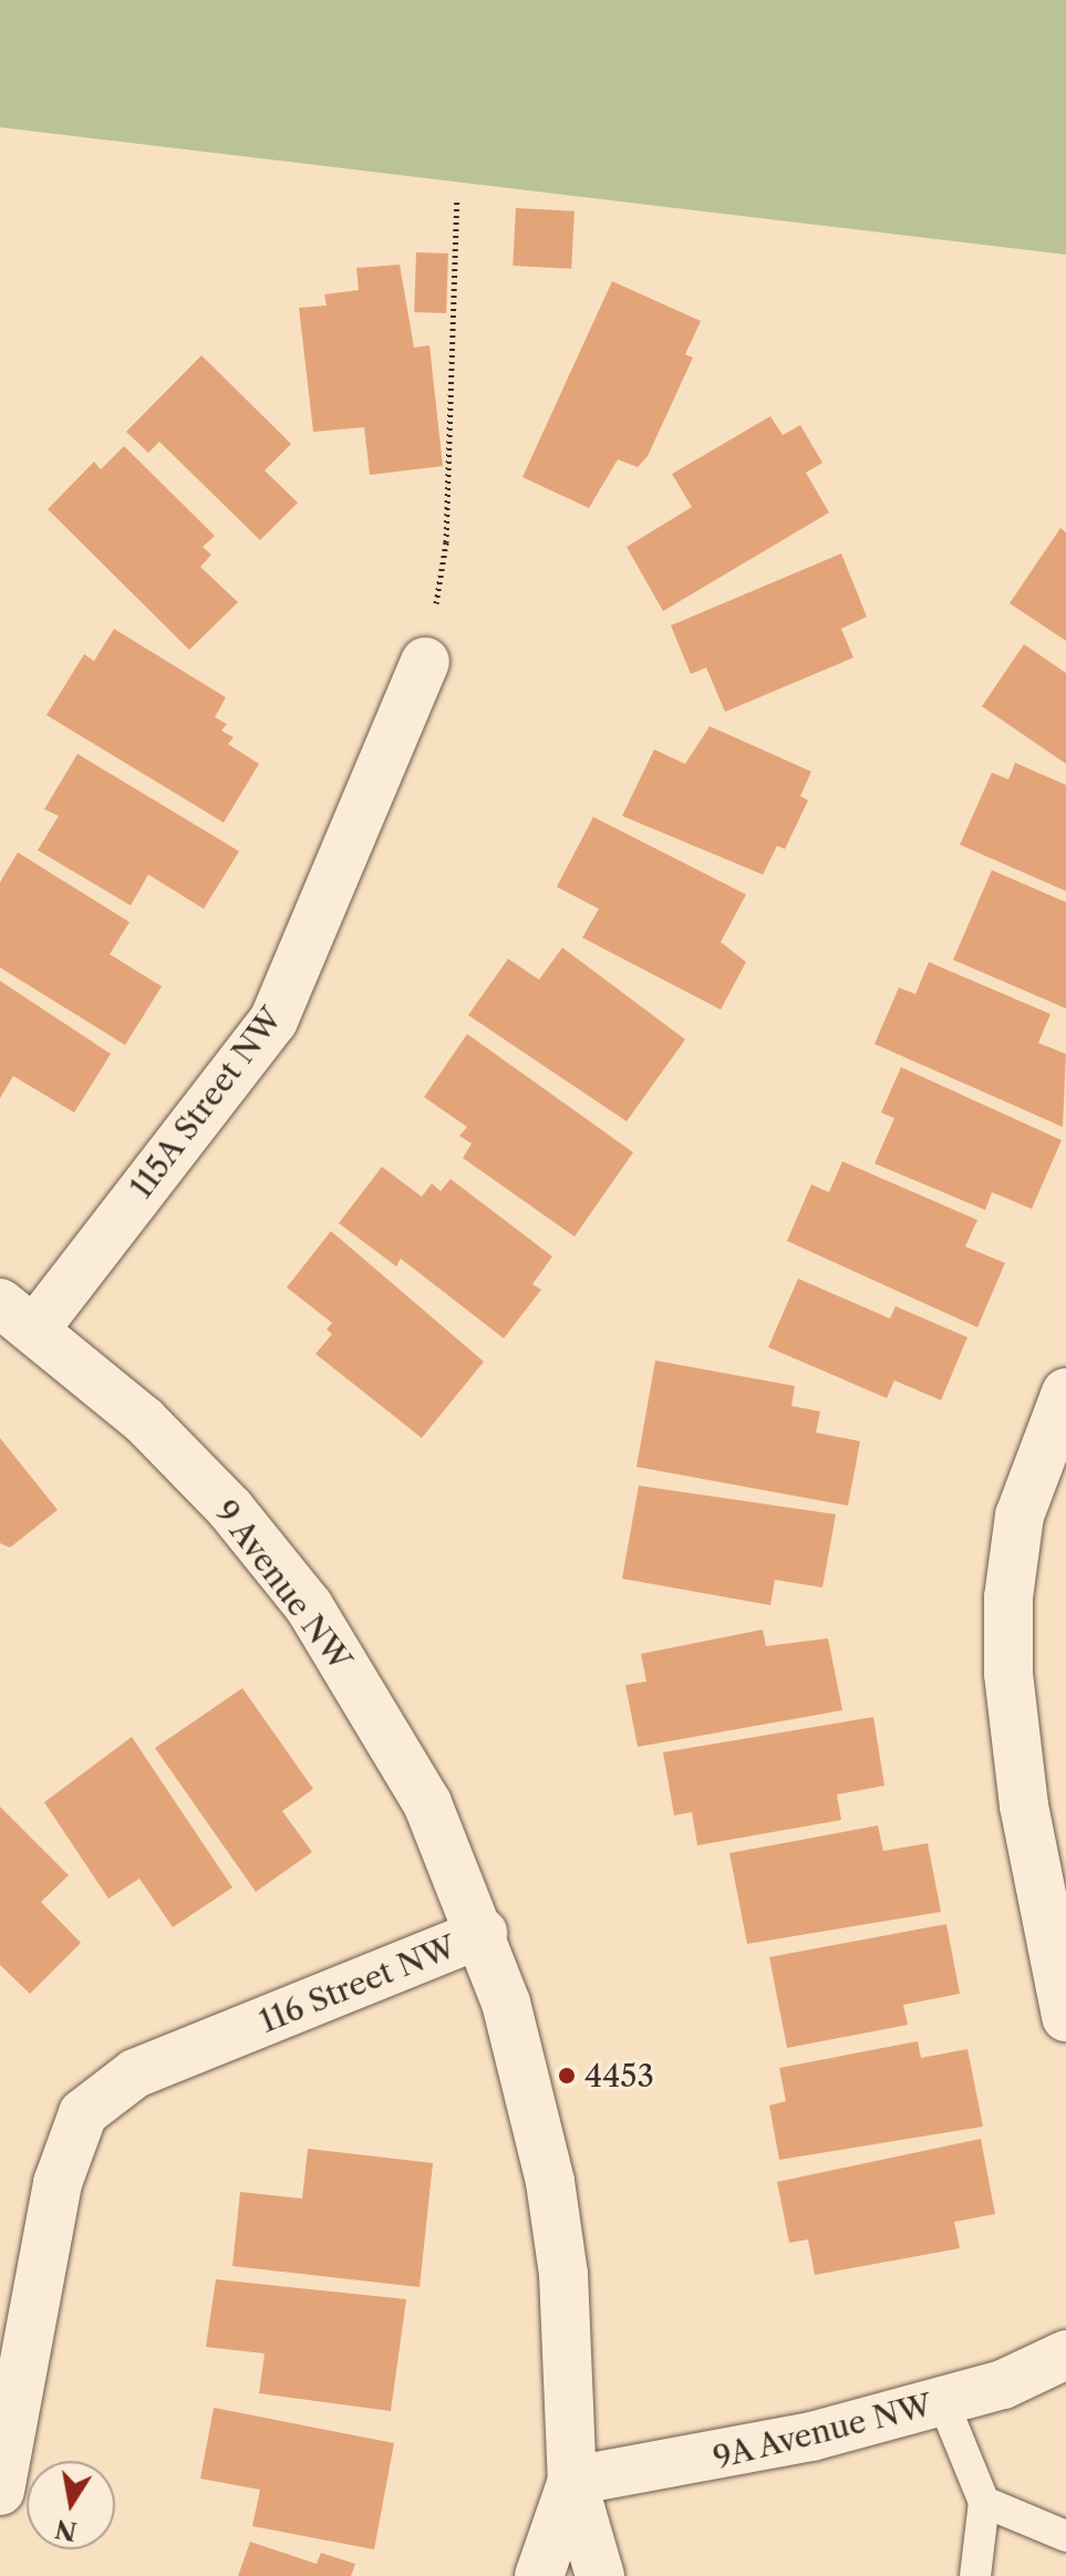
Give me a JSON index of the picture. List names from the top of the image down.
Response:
{
  "streets": {
    "street": [
      "115A Street NW",
      "9 Avenue NW",
      "116 Street NW",
      "9A Avenue NW"
    ]
  },
  "crossings": [
    ["115A Street NW", "9 Avenue NW"],
    ["9 Avenue NW", "116 Street NW"],
    ["116 Street NW", "9A Avenue NW"]
  ],
  "places": ["4453"],
  "north": "bottom"
}
